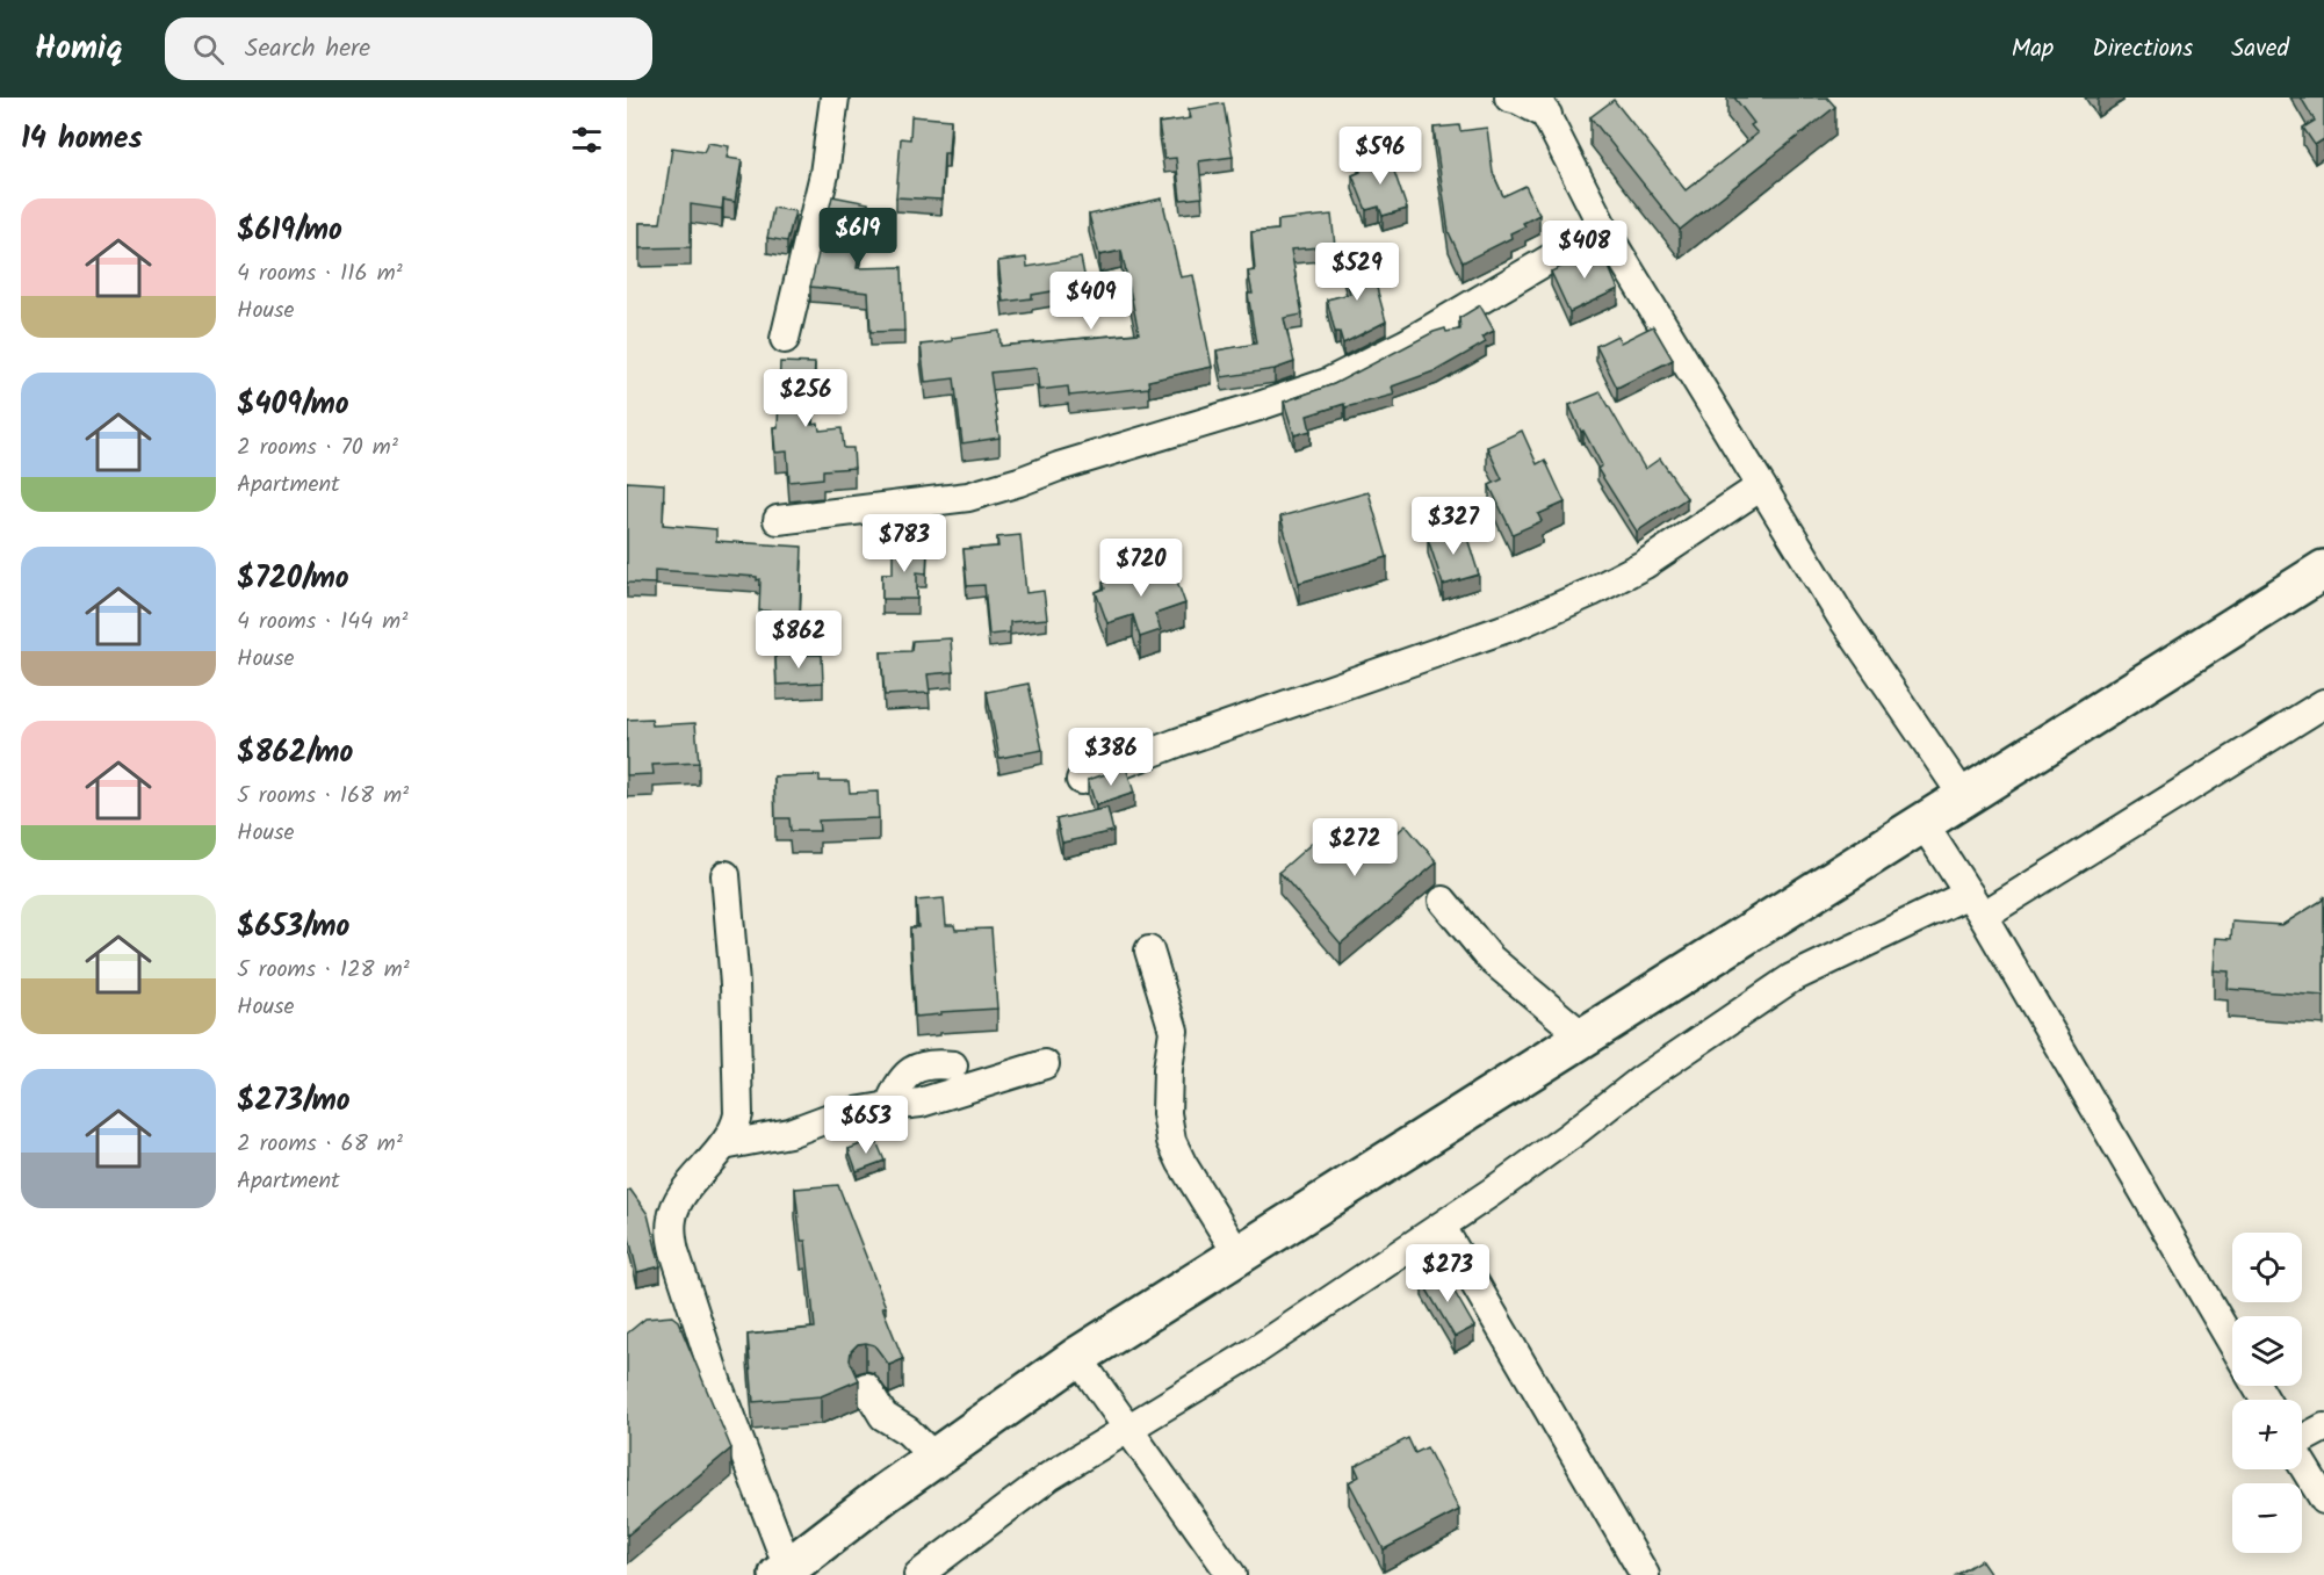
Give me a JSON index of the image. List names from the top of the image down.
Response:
{
  "page": {
    "header": "Homiq",
    "search": "Search here",
    "nav": ["Map", "Directions", "Saved"],
    "heading": "14 homes",
    "price": [
      "$596",
      "$619",
      "$408",
      "$529",
      "$409",
      "$256",
      "$327",
      "$783",
      "$720",
      "$862",
      "$386",
      "$272",
      "$653",
      "$273"
    ],
    "list": [
      {
        "name": "$619/mo",
        "note": "4 rooms · 116 m² · House"
      },
      {
        "name": "$409/mo",
        "note": "2 rooms · 70 m² · Apartment"
      },
      {
        "name": "$720/mo",
        "note": "4 rooms · 144 m² · House"
      },
      {
        "name": "$862/mo",
        "note": "5 rooms · 168 m² · House"
      },
      {
        "name": "$653/mo",
        "note": "5 rooms · 128 m² · House"
      },
      {
        "name": "$273/mo",
        "note": "2 rooms · 68 m² · Apartment"
      }
    ],
    "map_buttons": ["+", "−"]
  }
}
